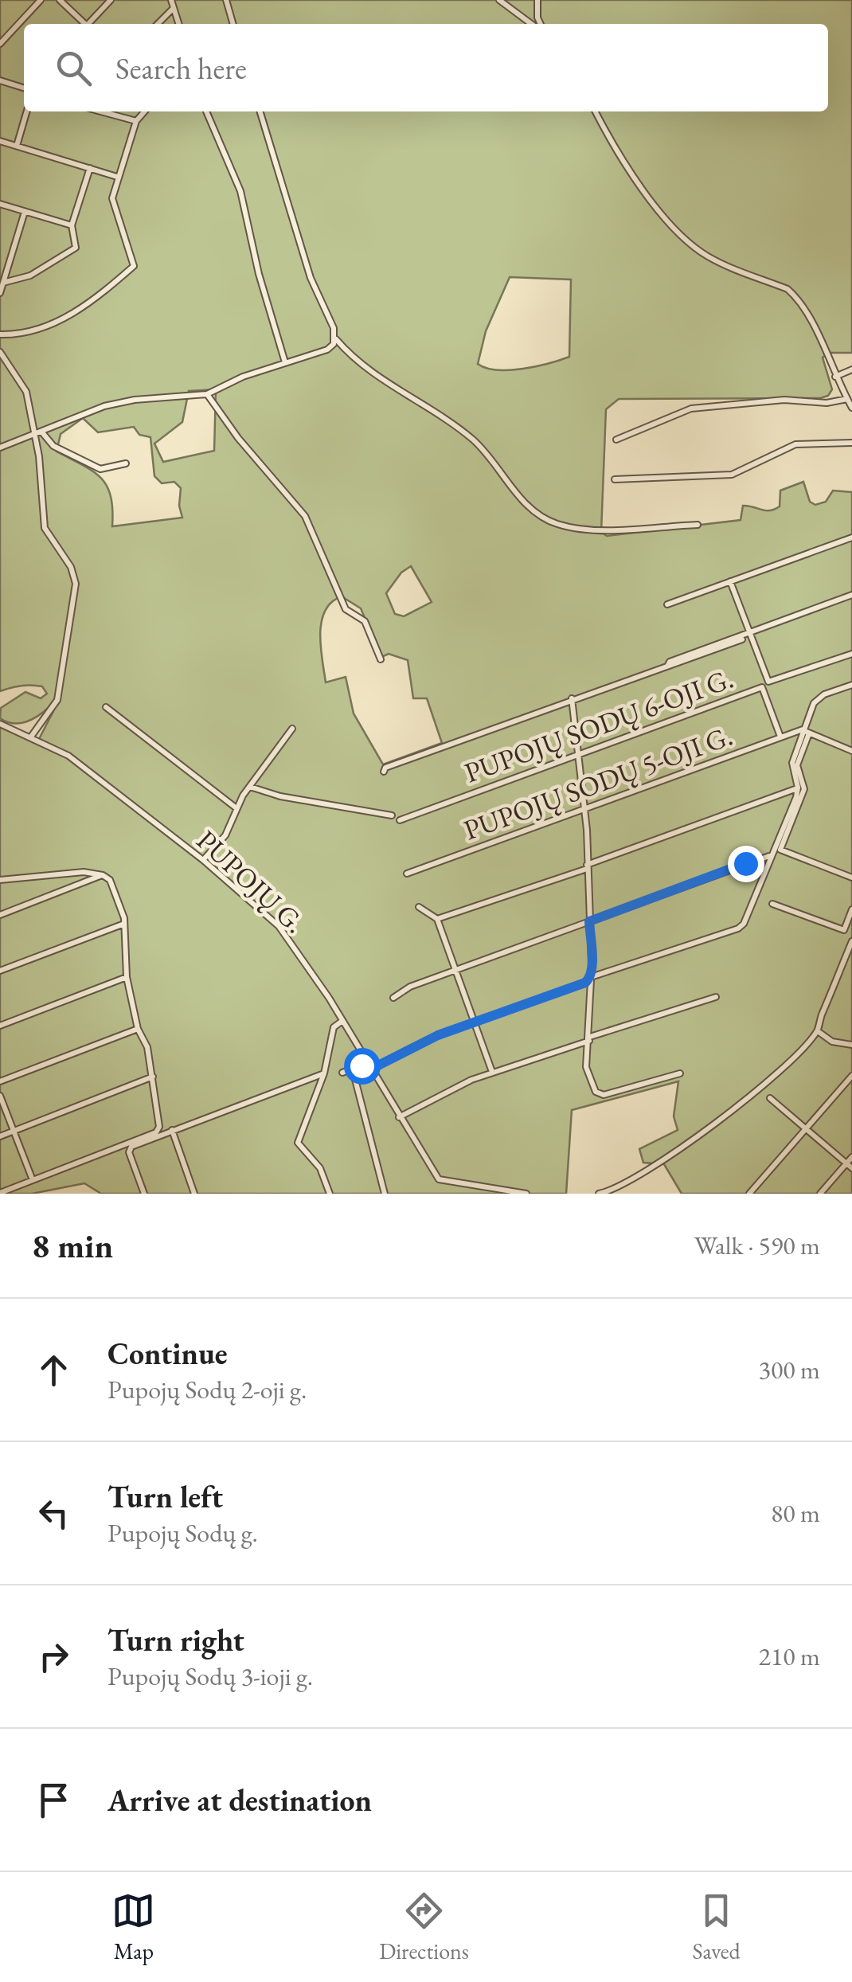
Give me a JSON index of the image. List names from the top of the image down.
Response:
{
  "streets": {
    "street": ["PUPOJŲ SODŲ 6-OJI G.", "PUPOJŲ SODŲ 5-OJI G.", "PUPOJŲ G."]
  },
  "crossings": [
    ["PUPOJŲ SODŲ 6-OJI G.", "PUPOJŲ SODŲ 5-OJI G."]
  ],
  "page": {
    "search": "Search here",
    "heading": ["8 min", "Walk · 590 m"],
    "list": [
      ["Continue", "Pupojų Sodų 2-oji g.", "300 m"],
      ["Turn left", "Pupojų Sodų g.", "80 m"],
      ["Turn right", "Pupojų Sodų 3-ioji g.", "210 m"],
      "Arrive at destination"
    ],
    "nav": ["Map", "Directions", "Saved"]
  }
}
